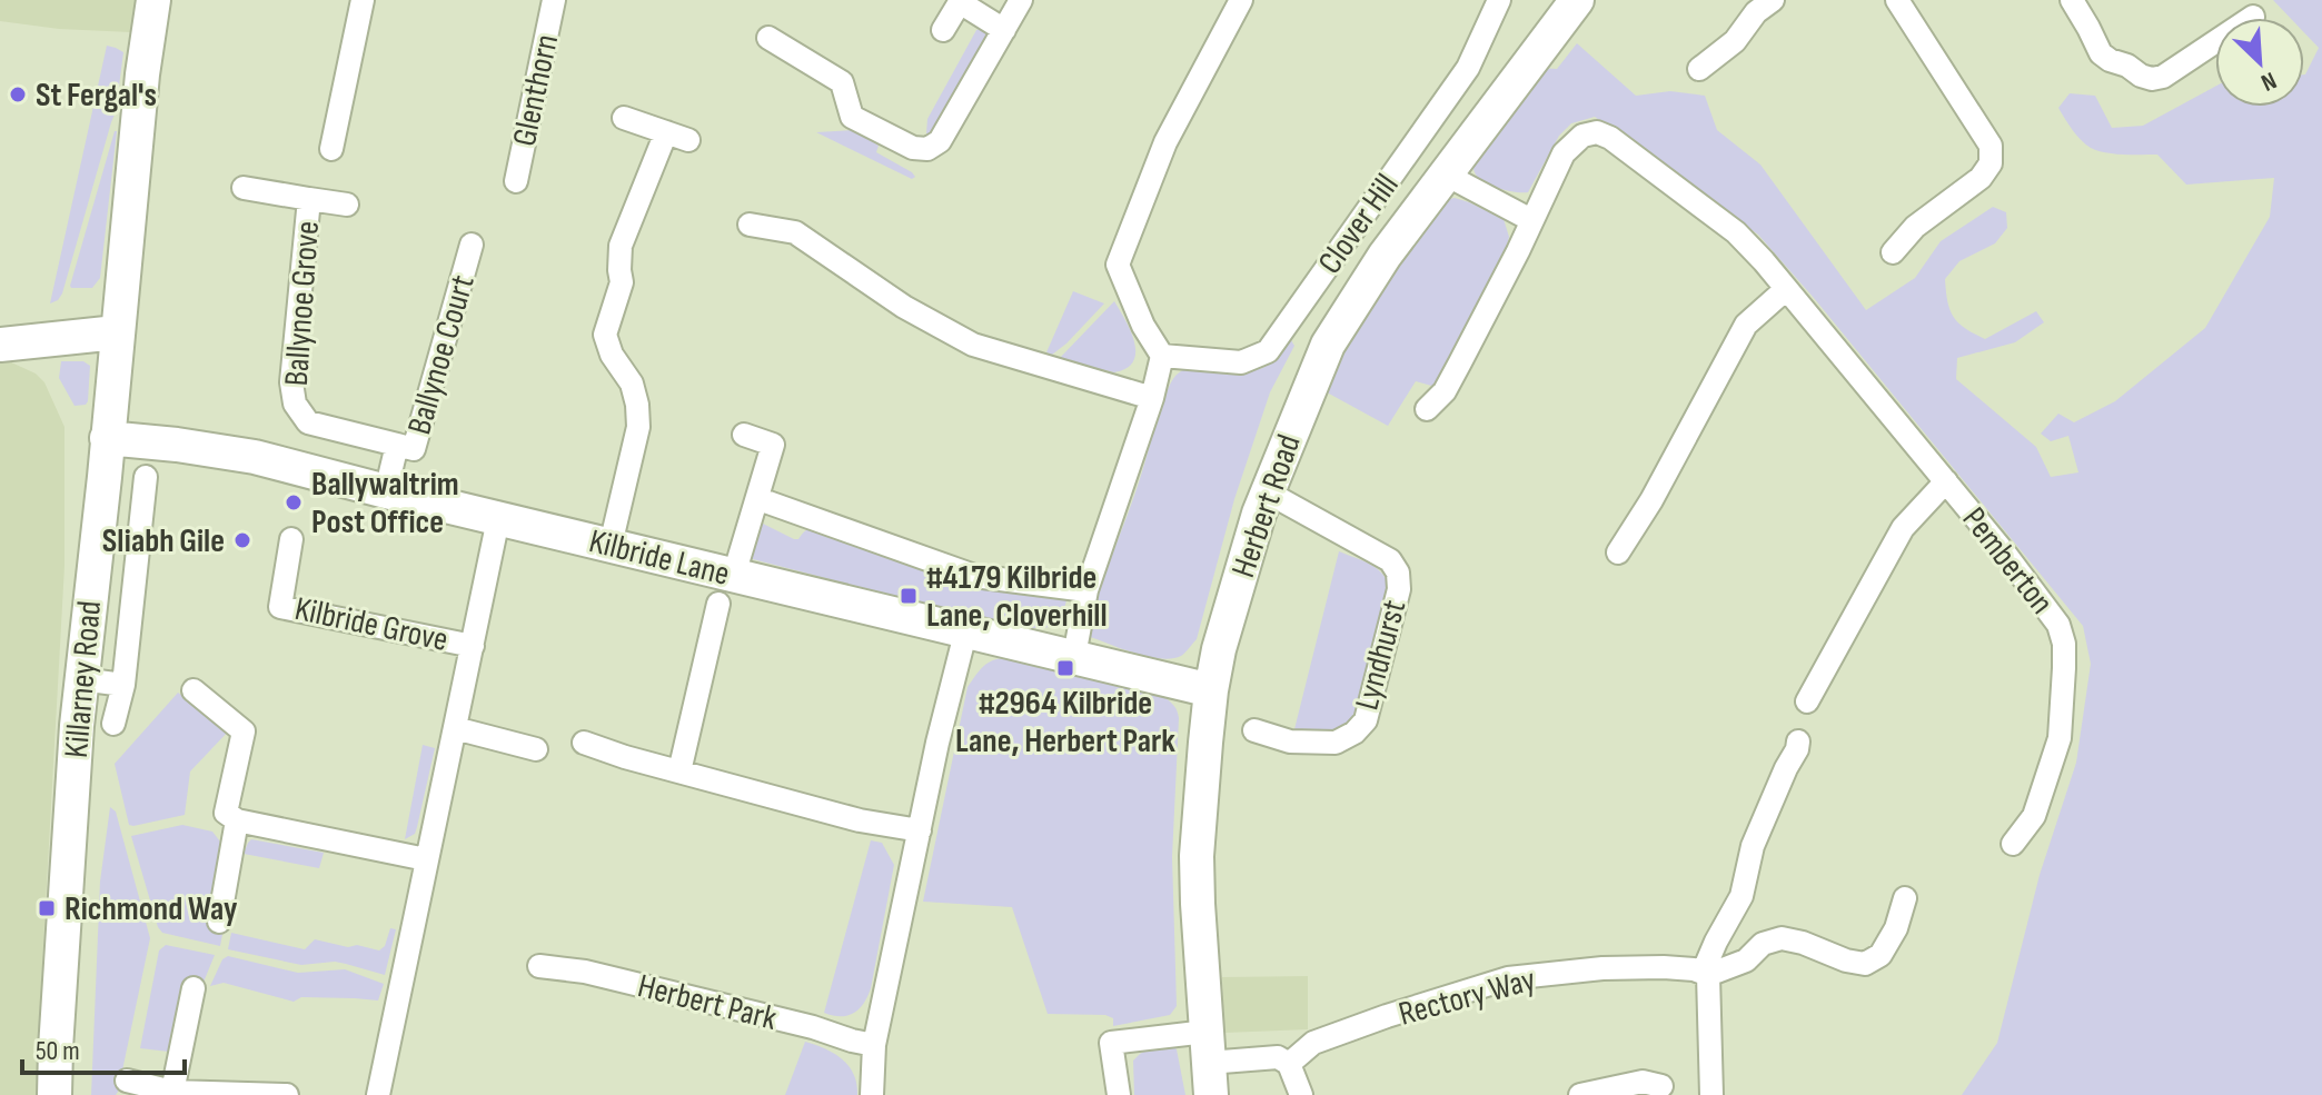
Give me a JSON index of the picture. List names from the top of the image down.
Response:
{
  "streets": {
    "street": [
      "Glenthorn",
      "Clover Hill",
      "Ballynoe Grove",
      "Ballynoe Court",
      "Herbert Road",
      "Kilbride Lane",
      "Pemberton",
      "Kilbride Grove",
      "Lyndhurst",
      "Killarney Road",
      "Rectory Way",
      "Herbert Park"
    ]
  },
  "crossings": [
    ["Ballynoe Grove", "Ballynoe Court"],
    ["Herbert Road", "Kilbride Lane"],
    ["Herbert Road", "Lyndhurst"],
    ["Kilbride Lane", "Kilbride Grove"],
    ["Kilbride Lane", "Killarney Road"]
  ],
  "places": {
    "other": ["St Fergal's", "Ballywaltrim Post Office", "Sliabh Gile"],
    "transit": ["#4179 Kilbride Lane, Cloverhill", "#2964 Kilbride Lane, Herbert Park", "Richmond Way"]
  },
  "scale_bar": "50 m",
  "north": "bottom right"
}
